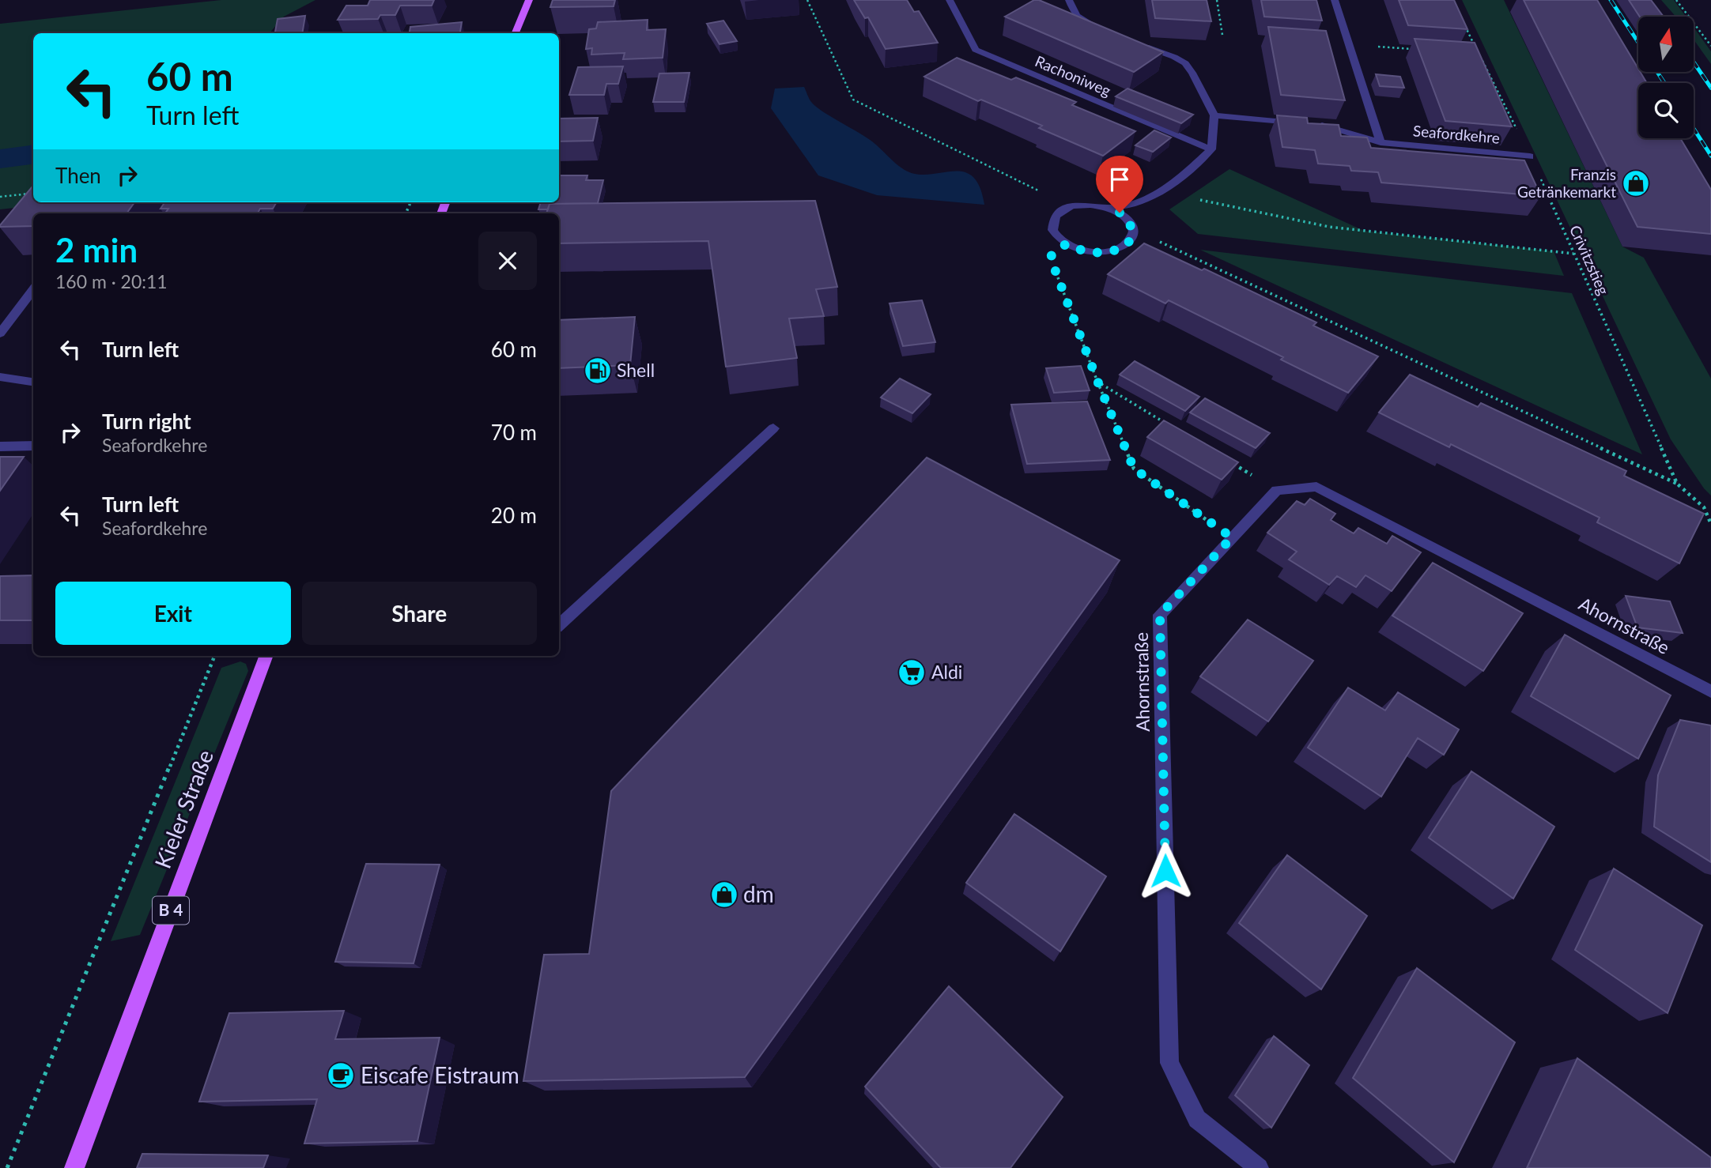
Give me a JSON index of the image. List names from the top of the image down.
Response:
{
  "streets": {
    "main road": ["Kieler Straße", "B 4"],
    "street": ["Rachoniweg", "Seafordkehre", "Ahornstraße"],
    "path": ["Crivitzstieg"]
  },
  "crossings": [
    ["Seafordkehre", "Crivitzstieg"]
  ],
  "places": {
    "shop": ["Franzis Getränkemarkt", "dm"],
    "fuel station": ["Shell"],
    "supermarket": ["Aldi"],
    "cafe": ["Eiscafe Eistraum"]
  },
  "north": "top",
  "page": {
    "turn": ["60 m", "Turn left"],
    "then": "Then",
    "heading": ["2 min", "160 m · 20:11"],
    "list": [
      {
        "name": "Turn left",
        "value": "60 m"
      },
      {
        "name": "Turn right",
        "note": "Seafordkehre",
        "value": "70 m"
      },
      {
        "name": "Turn left",
        "note": "Seafordkehre",
        "value": "20 m"
      }
    ],
    "buttons": ["Exit", "Share"]
  }
}
